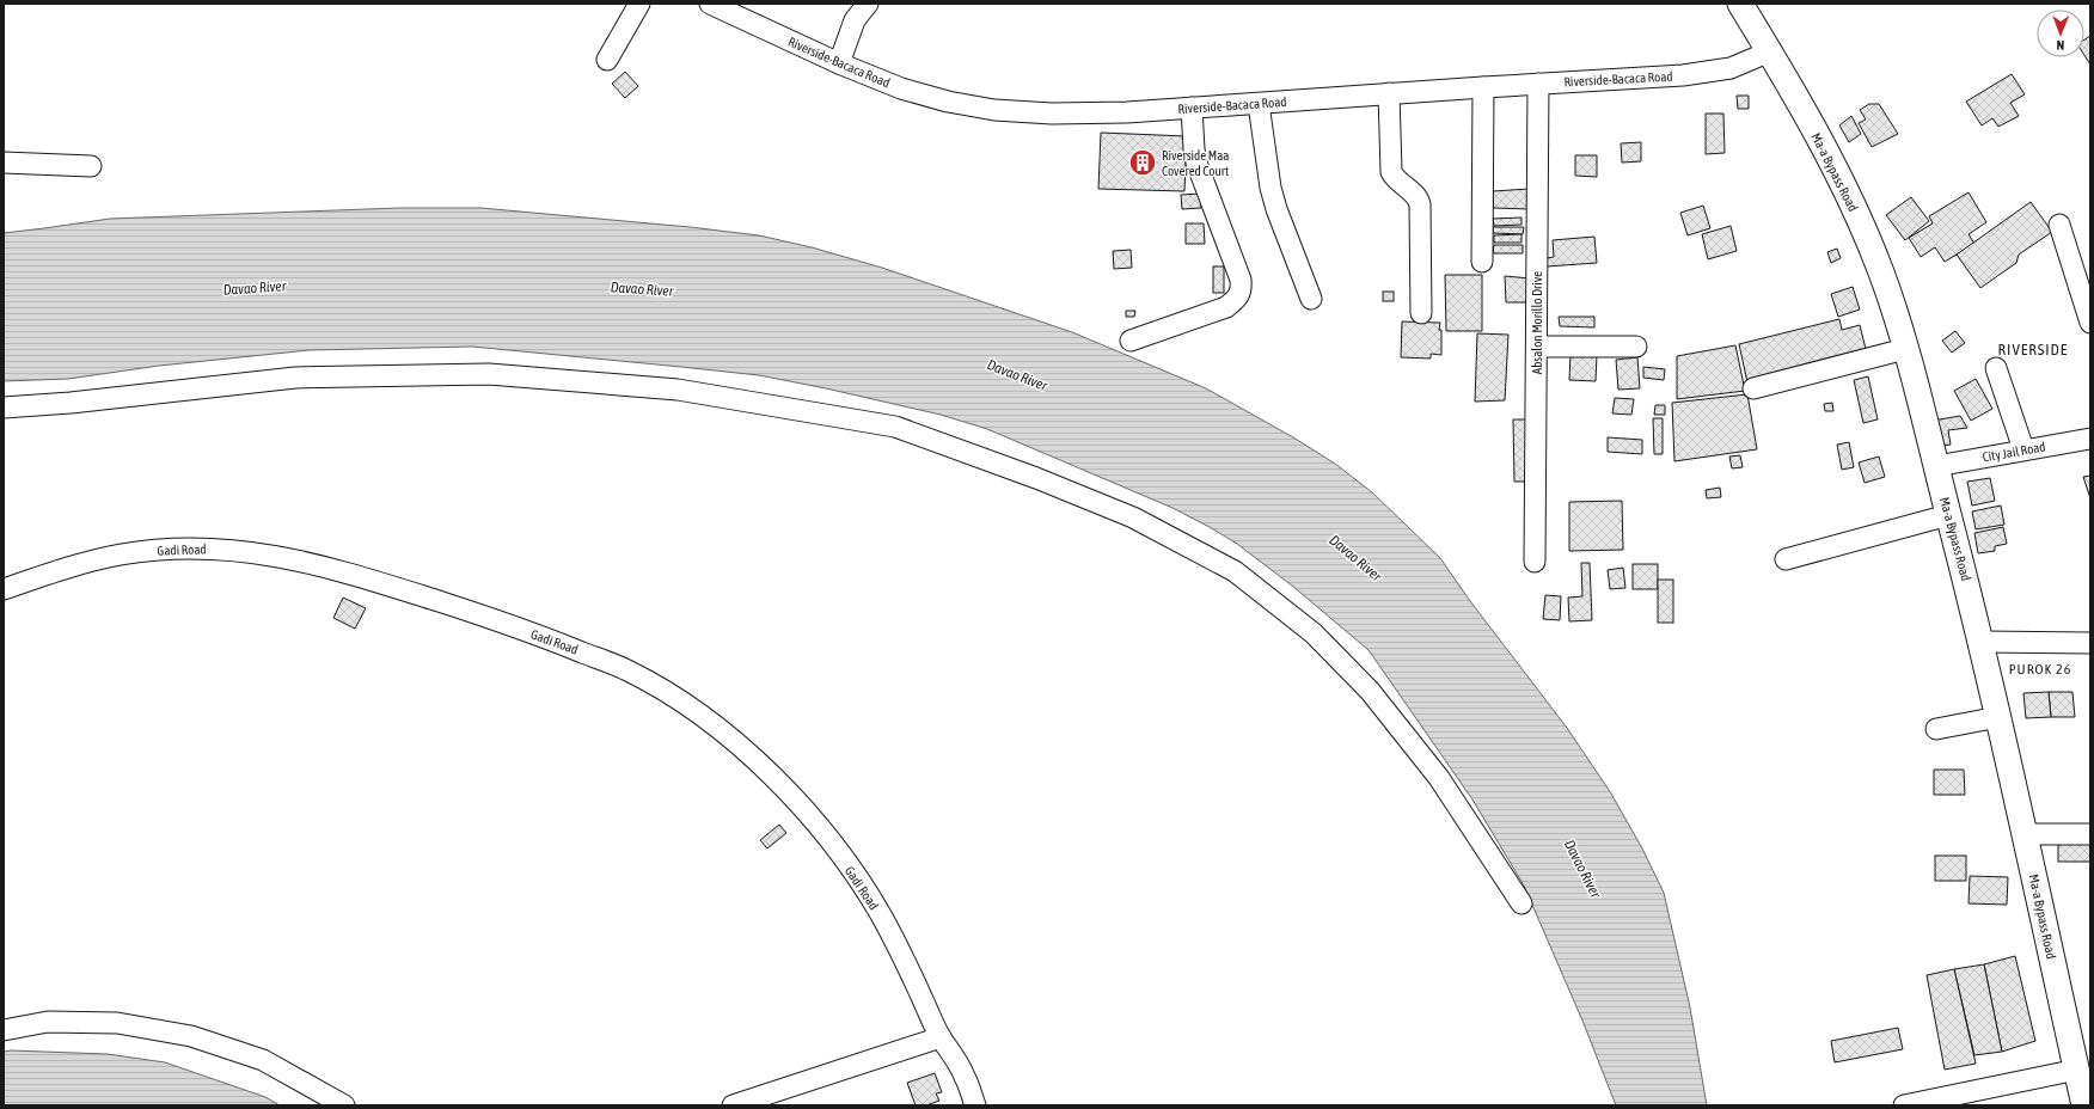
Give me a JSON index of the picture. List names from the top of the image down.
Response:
{
  "streets": {
    "main road": ["Ma-a Bypass Road"],
    "street": [
      "Riverside-Bacaca Road",
      "Absalon Morillo Drive",
      "City Jail Road",
      "Gadi Road"
    ]
  },
  "crossings": [
    ["Riverside-Bacaca Road", "Ma-a Bypass Road"],
    ["Riverside-Bacaca Road", "Absalon Morillo Drive"],
    ["Ma-a Bypass Road", "City Jail Road"]
  ],
  "districts": ["RIVERSIDE", "PUROK 26"],
  "water": ["Davao River"],
  "places": {
    "building": ["Riverside Maa Covered Court"]
  },
  "north": "bottom"
}
